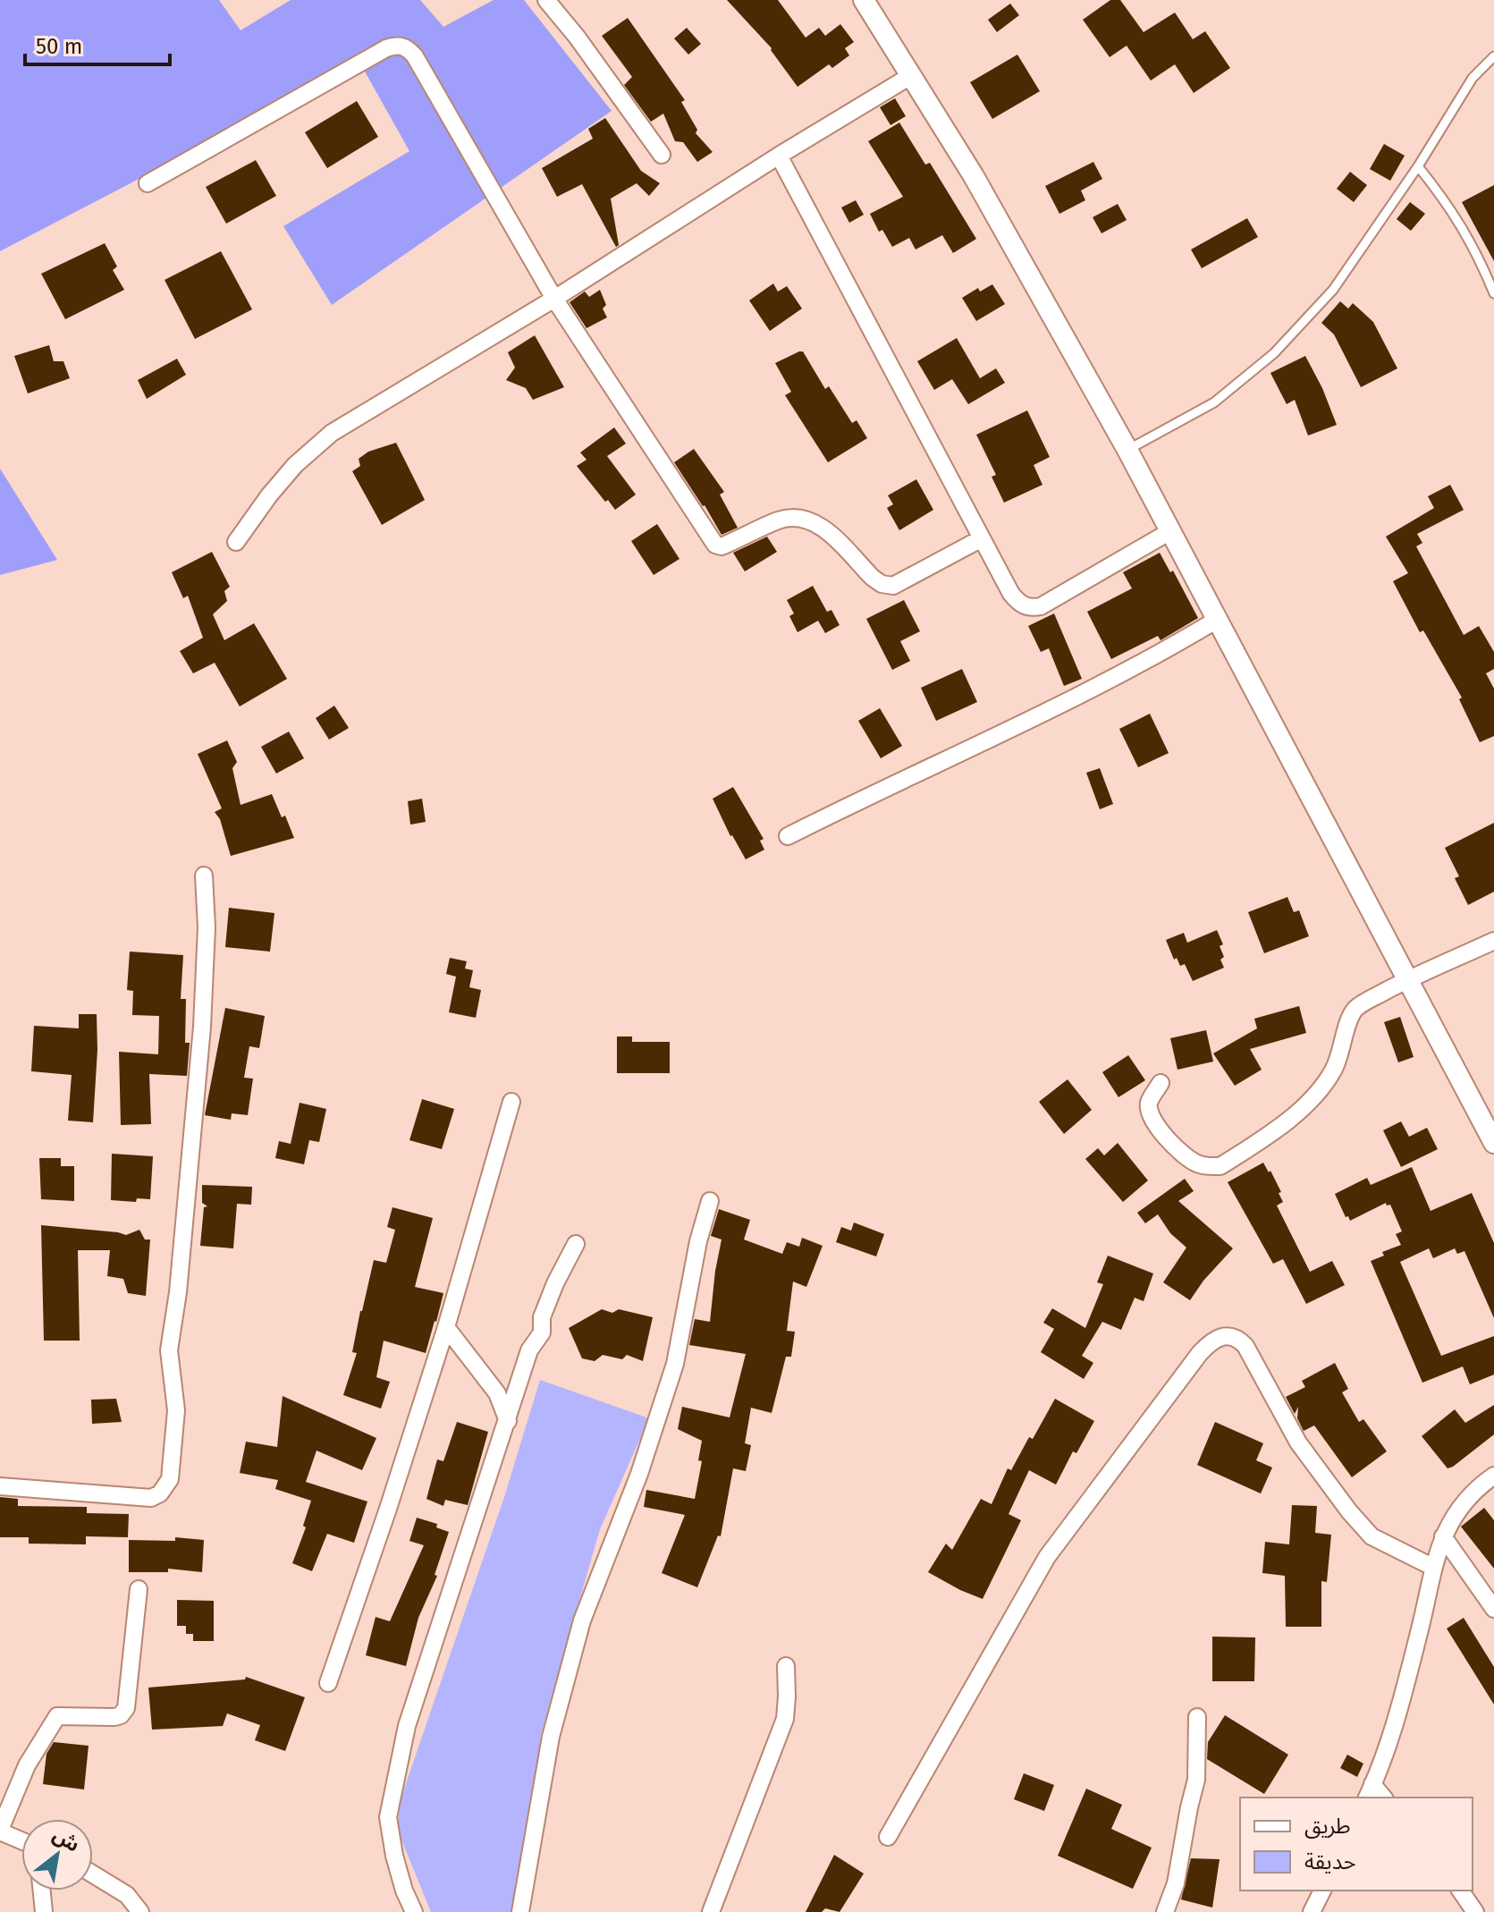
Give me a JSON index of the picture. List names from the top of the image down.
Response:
{
  "legend": ["طريق", "حديقة"],
  "scale_bar": "50 m",
  "north": "top right"
}
